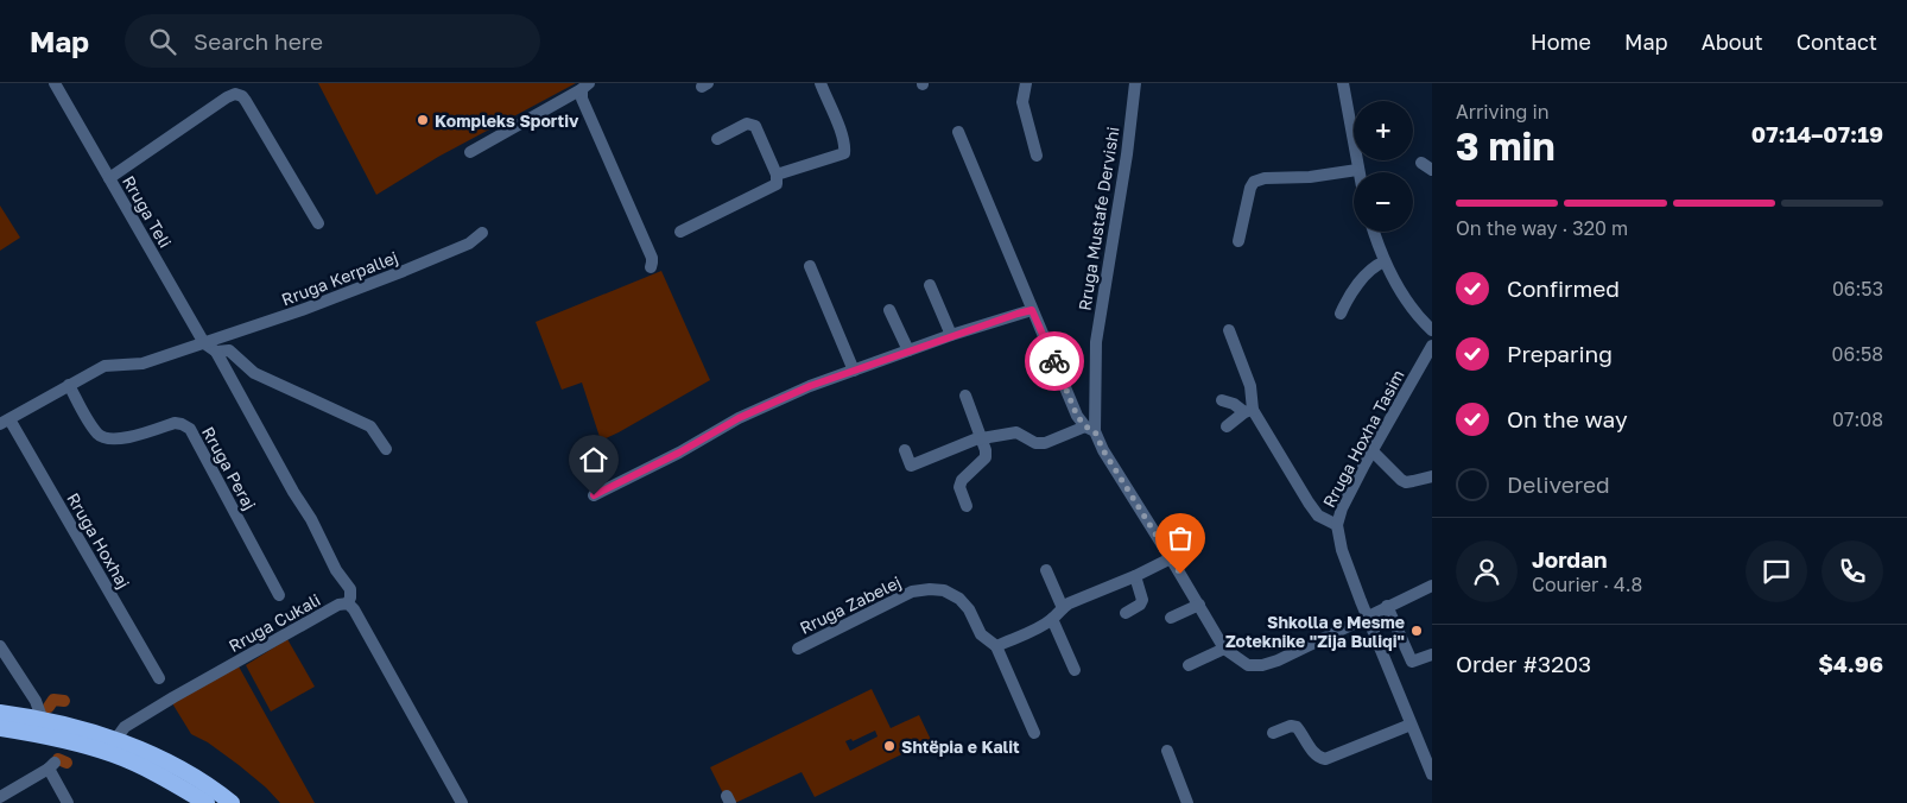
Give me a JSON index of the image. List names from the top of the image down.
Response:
{
  "streets": {
    "street": [
      "Rruga Teli",
      "Rruga Mustafe Dervishi",
      "Rruga Kerpallej",
      "Rruga Hoxha Tasim",
      "Rruga Peraj",
      "Rruga Hoxhaj",
      "Rruga Zabelej",
      "Rruga Cukali"
    ]
  },
  "crossings": [
    ["Rruga Teli", "Rruga Kerpallej"],
    ["Rruga Teli", "Rruga Cukali"],
    ["Rruga Kerpallej", "Rruga Peraj"],
    ["Rruga Kerpallej", "Rruga Hoxhaj"]
  ],
  "places": ["Kompleks Sportiv", "Shkolla e Mesme Zoteknike \"Zija Buliqi\"", "Shtëpia e Kalit"],
  "page": {
    "header": "Map",
    "search": "Search here",
    "nav": [
      "Home",
      "Map",
      "About",
      "Contact"
    ],
    "heading": ["3 min", "Arriving in", "07:14–07:19"],
    "panel": [
      "Jordan",
      "Courier · 4.8",
      "Order #3203",
      "$4.96"
    ],
    "map_buttons": ["+", "−"],
    "bar": "On the way · 320 m",
    "list": [
      ["Confirmed", "06:53"],
      ["Preparing", "06:58"],
      ["On the way", "07:08"],
      "Delivered"
    ]
  }
}
